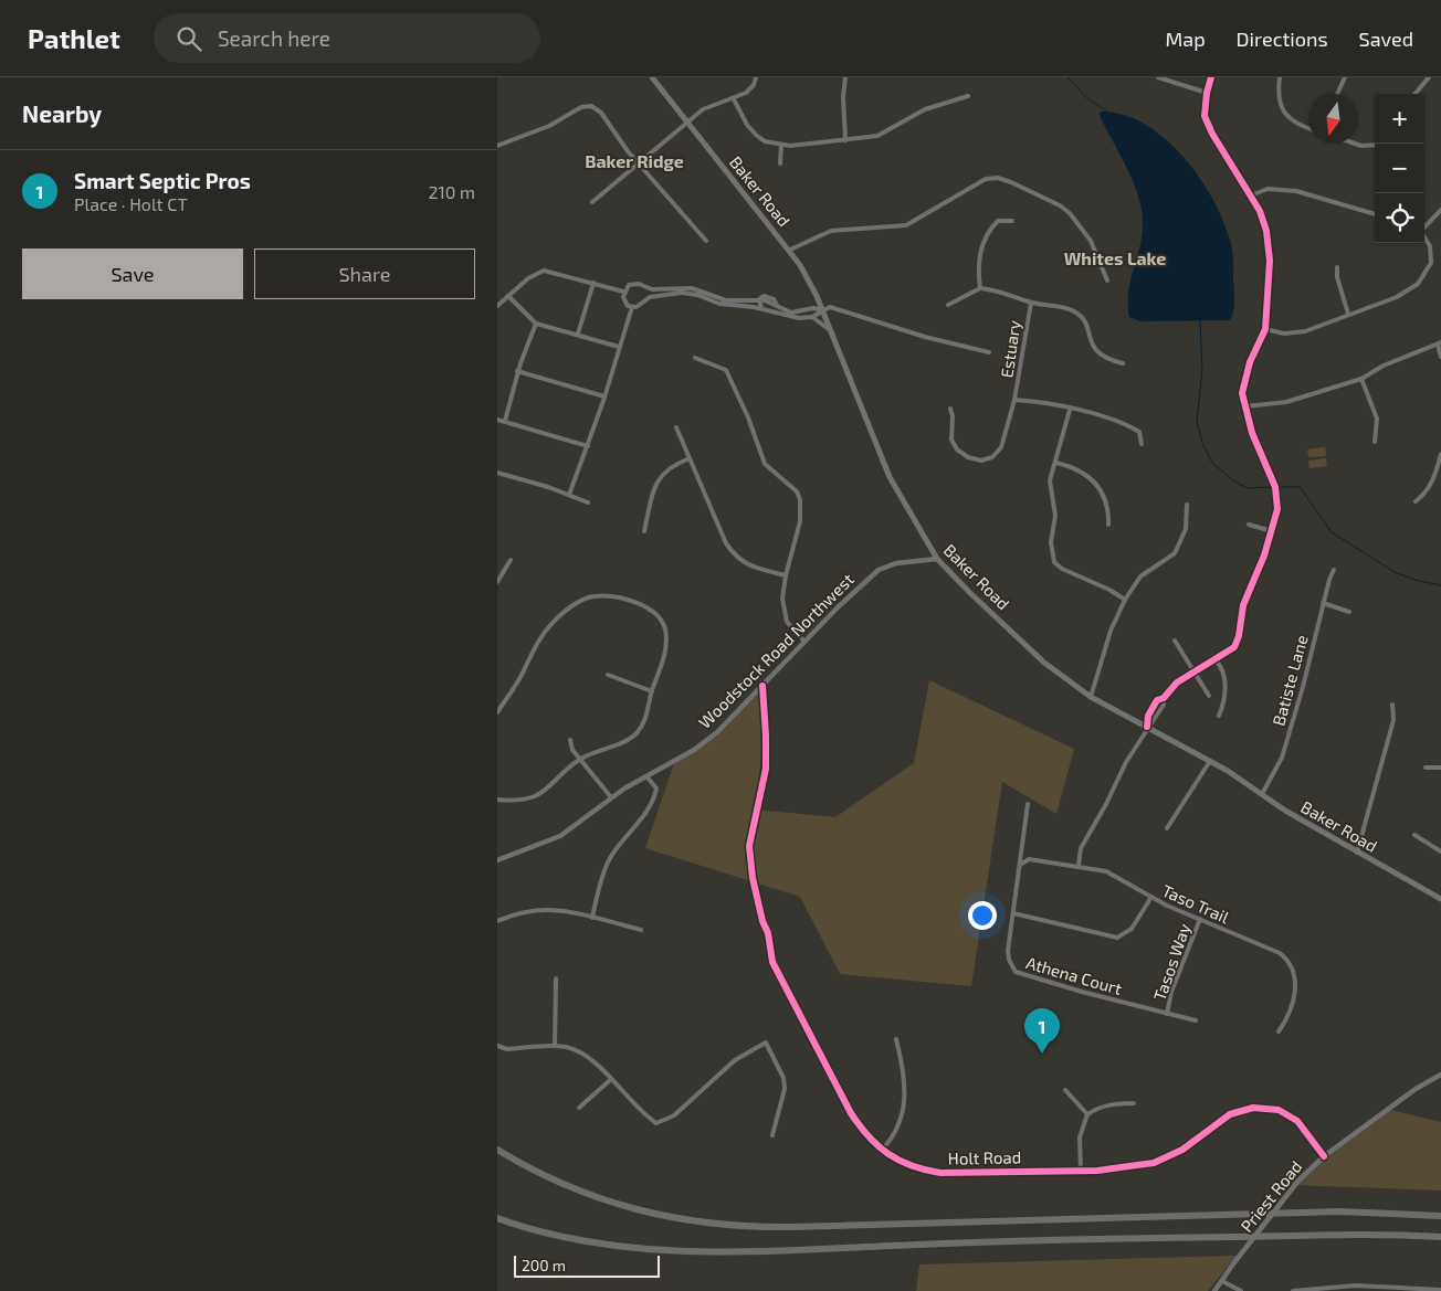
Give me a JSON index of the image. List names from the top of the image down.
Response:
{
  "streets": {
    "main road": ["Baker Road"],
    "street": [
      "Estuary",
      "Woodstock Road Northwest",
      "Batiste Lane",
      "Taso Trail",
      "Tasos Way",
      "Athena Court",
      "Holt Road",
      "Priest Road"
    ]
  },
  "crossings": [
    ["Baker Road", "Woodstock Road Northwest"],
    ["Baker Road", "Batiste Lane"],
    ["Woodstock Road Northwest", "Holt Road"],
    ["Taso Trail", "Tasos Way"],
    ["Taso Trail", "Athena Court"],
    ["Tasos Way", "Athena Court"],
    ["Holt Road", "Priest Road"]
  ],
  "districts": ["Baker Ridge", "Whites Lake"],
  "scale_bar": "200 m",
  "north": "bottom",
  "page": {
    "header": "Pathlet",
    "search": "Search here",
    "nav": ["Map", "Directions", "Saved"],
    "heading": "Nearby",
    "map_buttons": ["+", "−"],
    "list": [
      {
        "mark": "1",
        "name": "Smart Septic Pros",
        "note": "Place · Holt CT",
        "value": "210 m"
      }
    ],
    "buttons": ["Save", "Share"],
    "pins": "1",
    "scale": "200 m"
  }
}
